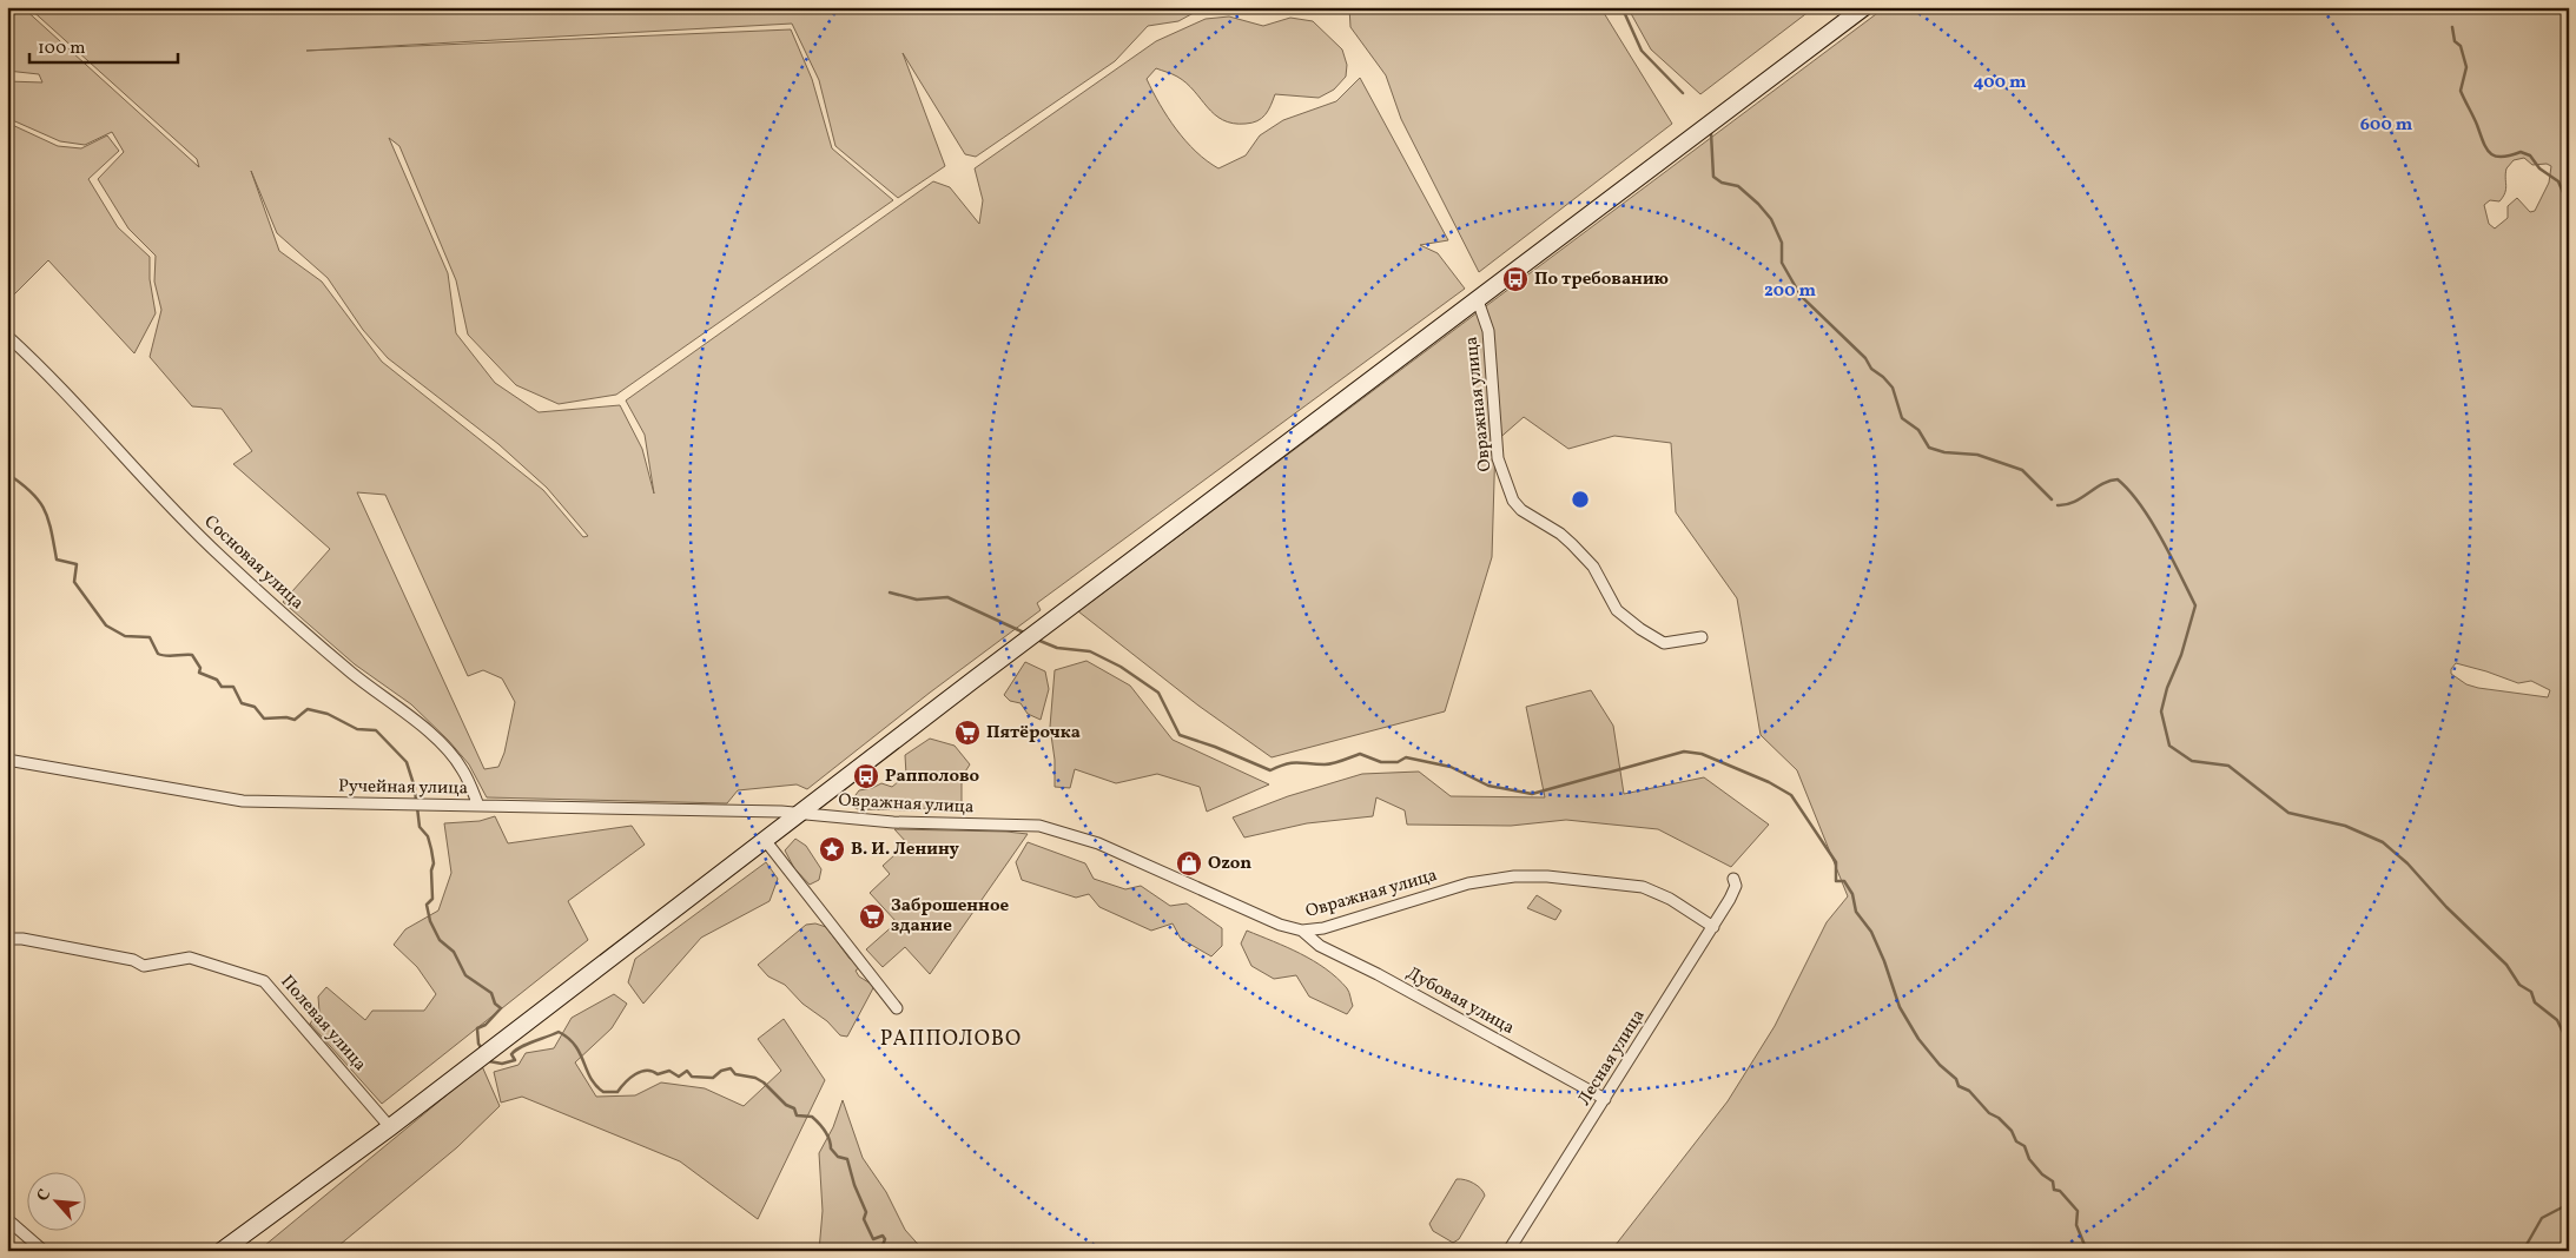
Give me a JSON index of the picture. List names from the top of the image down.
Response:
{
  "streets": {
    "street": [
      "Овражная улица",
      "Сосновая улица",
      "Ручейная улица",
      "Дубовая улица",
      "Полевая улица",
      "Лесная улица"
    ]
  },
  "crossings": [
    ["Овражная улица", "Ручейная улица"],
    ["Овражная улица", "Дубовая улица"],
    ["Овражная улица", "Лесная улица"],
    ["Сосновая улица", "Ручейная улица"],
    ["Дубовая улица", "Лесная улица"]
  ],
  "districts": ["РАППОЛОВО"],
  "places": {
    "bus stop": ["По требованию", "Рапполово"],
    "supermarket": ["Пятёрочка", "Заброшенное здание"],
    "place": ["В. И. Ленину"],
    "shop": ["Ozon"]
  },
  "scale_bar": "100 m",
  "north": "top left",
  "rings": ["400 m", "600 m", "200 m"]
}
